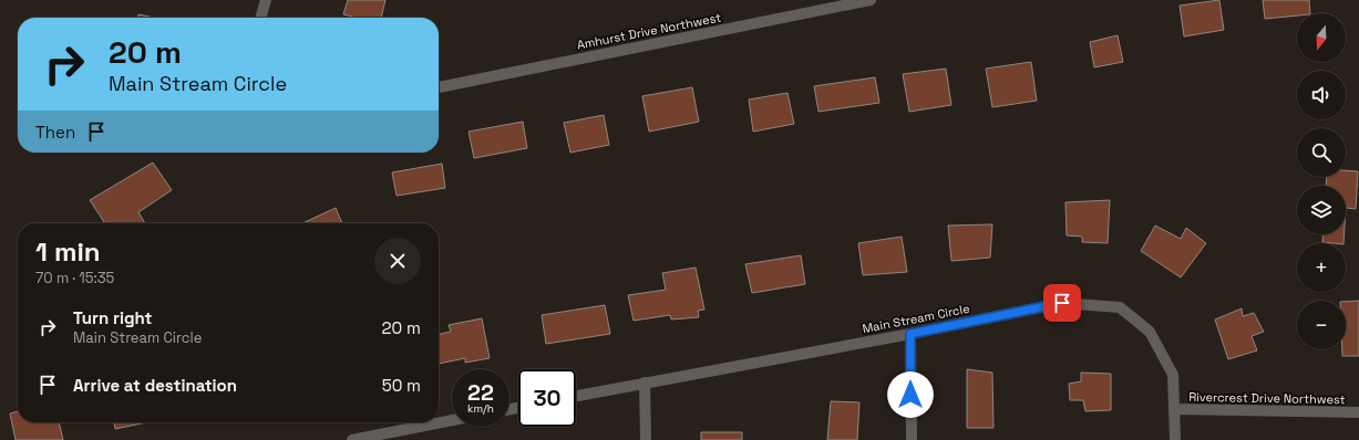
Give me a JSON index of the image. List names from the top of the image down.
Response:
{
  "streets": {
    "street": ["Amhurst Drive Northwest", "Main Stream Circle", "Rivercrest Drive Northwest"]
  },
  "crossings": [
    ["Main Stream Circle", "Rivercrest Drive Northwest"]
  ],
  "north": "bottom",
  "page": {
    "map_buttons": ["+", "−"],
    "turn": ["20 m", "Main Stream Circle"],
    "then": "Then",
    "heading": ["1 min", "70 m · 15:35"],
    "list": [
      {
        "name": "Turn right",
        "note": "Main Stream Circle",
        "value": "20 m"
      },
      {
        "name": "Arrive at destination",
        "value": "50 m"
      }
    ],
    "speed": "22 km/h",
    "limit": "30"
  }
}
